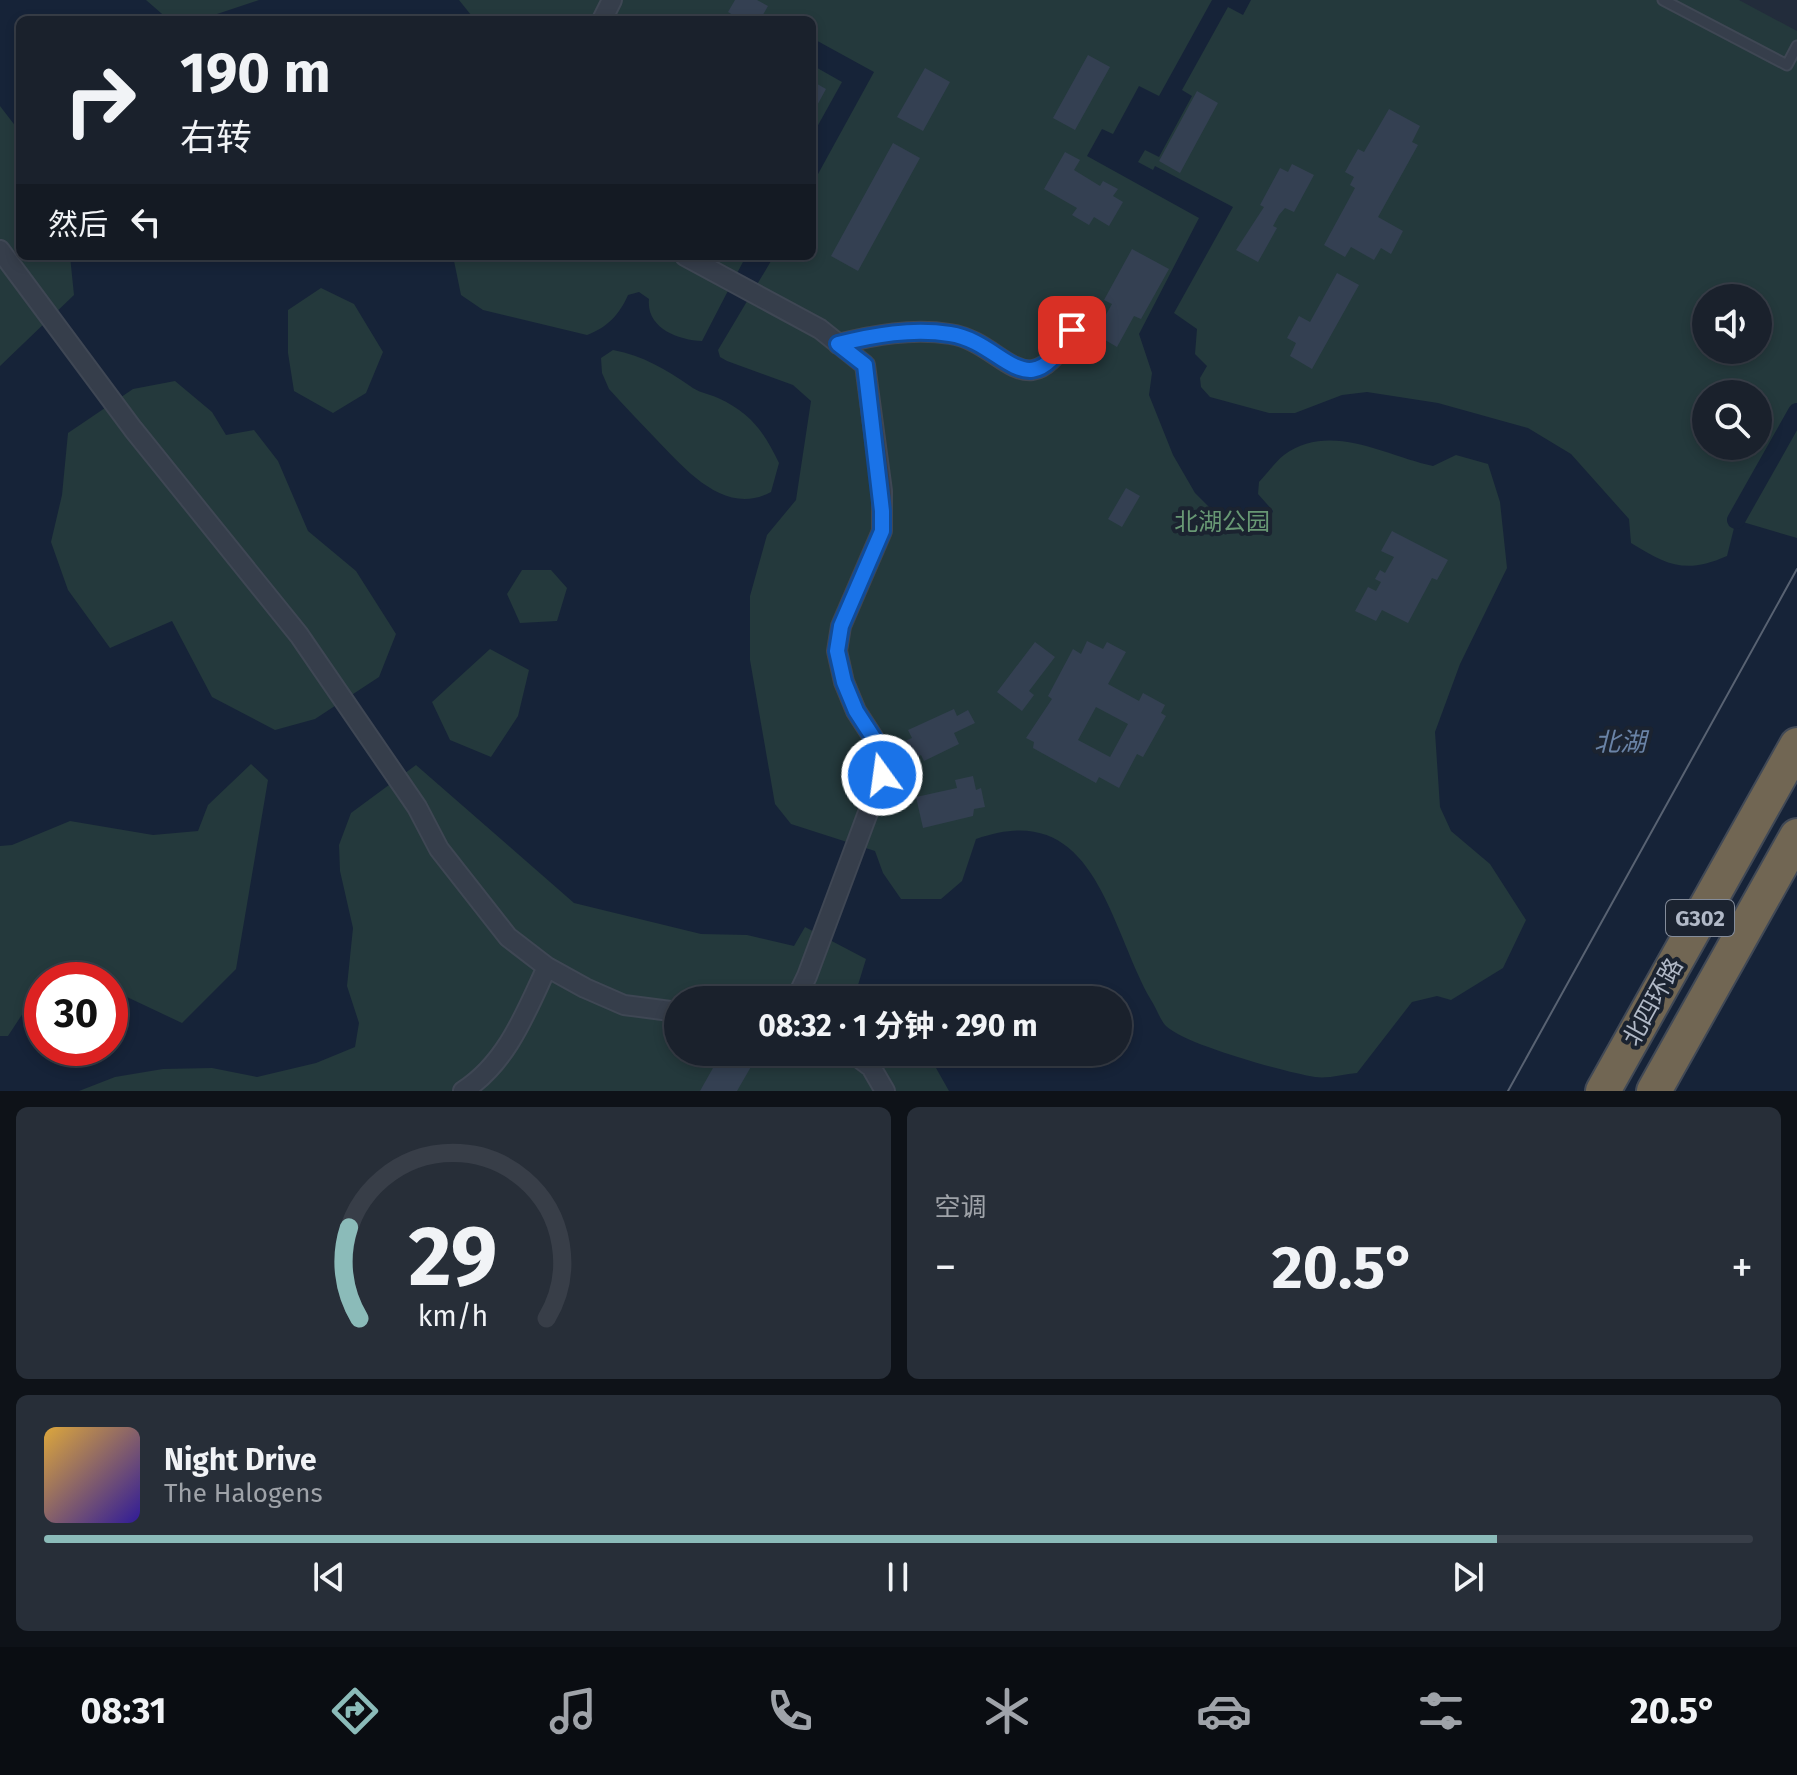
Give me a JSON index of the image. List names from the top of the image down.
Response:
{
  "streets": {
    "highway": ["G302", "北四环路"]
  },
  "water": ["北湖"],
  "parks": ["北湖公园"],
  "page": {
    "turn": ["190 m", "右转"],
    "then": "然后",
    "limit": "30",
    "trip": "08:32 · 1 分钟 · 290 m",
    "tile": "空调",
    "heat": ["−", "20.5°", "+"],
    "song": ["Night Drive", "The Halogens"],
    "tabs": ["08:31", "20.5°"],
    "gauge": ["29", "km/h"]
  }
}
